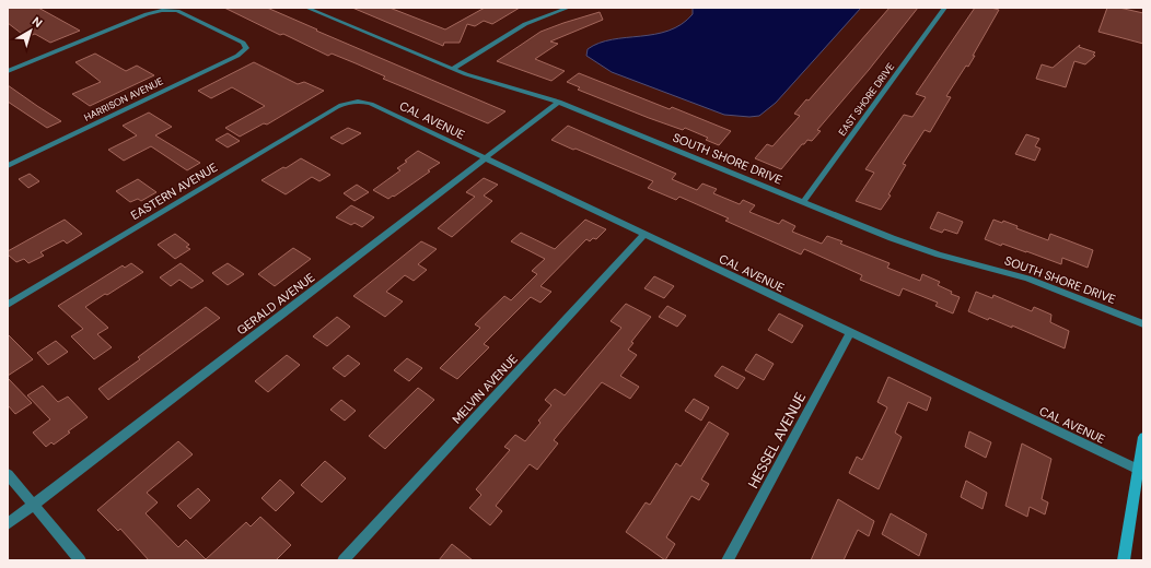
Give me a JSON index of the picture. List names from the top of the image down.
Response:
{
  "streets": {
    "street": [
      "HARRISON AVENUE",
      "EAST SHORE DRIVE",
      "CAL AVENUE",
      "SOUTH SHORE DRIVE",
      "EASTERN AVENUE",
      "GERALD AVENUE",
      "MELVIN AVENUE",
      "HESSEL AVENUE"
    ]
  },
  "crossings": [
    ["EAST SHORE DRIVE", "SOUTH SHORE DRIVE"],
    ["CAL AVENUE", "EASTERN AVENUE"],
    ["CAL AVENUE", "GERALD AVENUE"],
    ["CAL AVENUE", "MELVIN AVENUE"],
    ["CAL AVENUE", "HESSEL AVENUE"],
    ["SOUTH SHORE DRIVE", "GERALD AVENUE"]
  ],
  "north": "top right"
}
